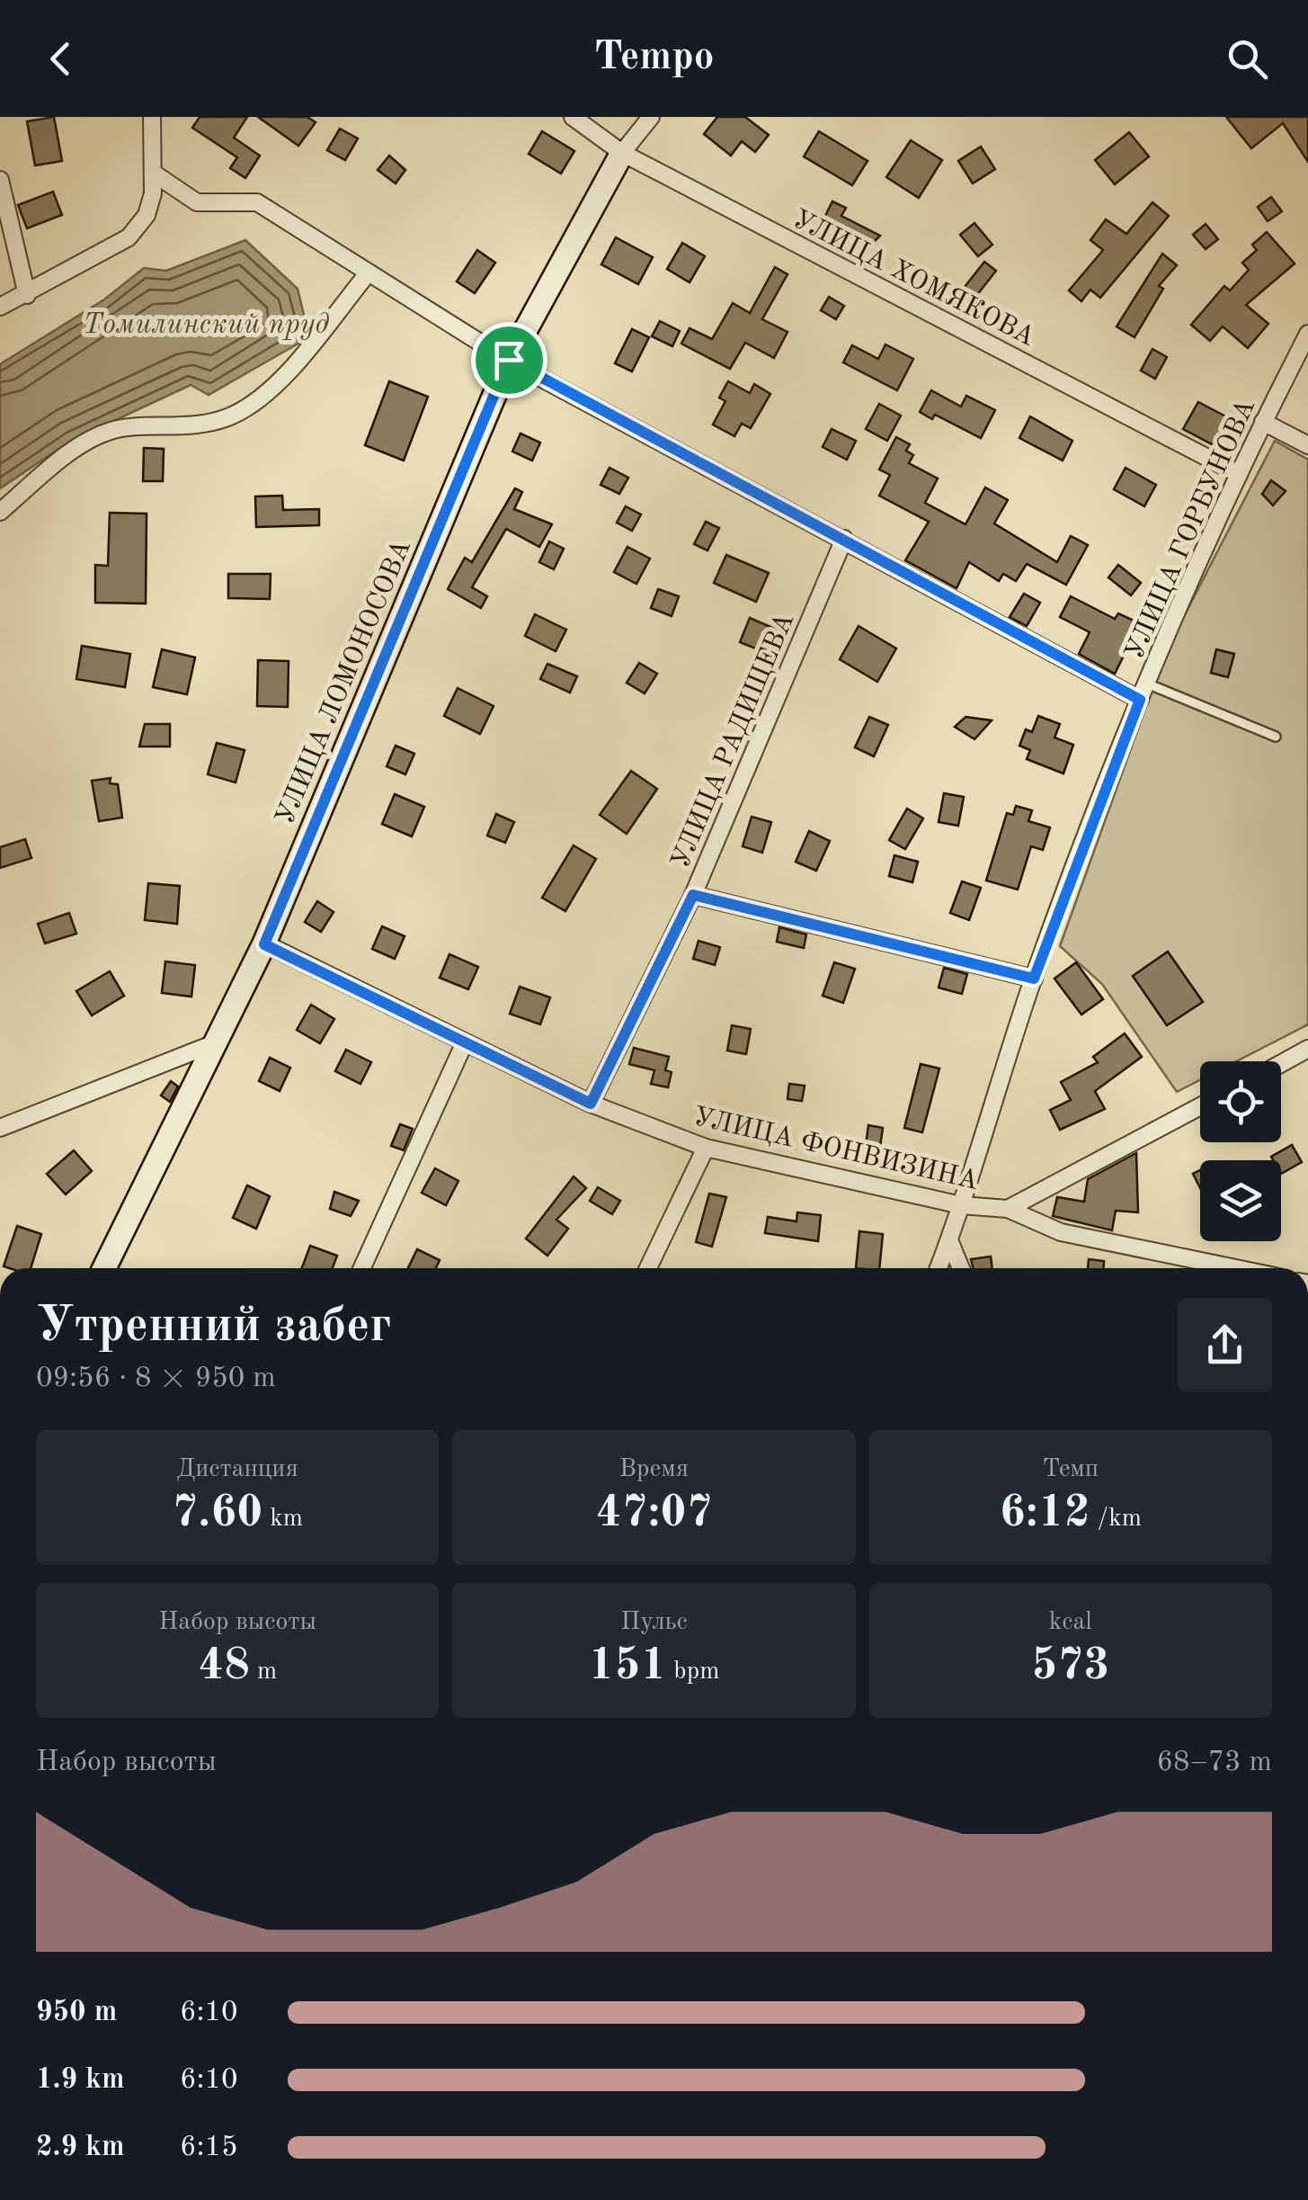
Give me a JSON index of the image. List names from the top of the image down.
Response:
{
  "streets": {
    "street": [
      "УЛИЦА ХОМЯКОВА",
      "УЛИЦА ГОРБУНОВА",
      "УЛИЦА ЛОМОНОСОВА",
      "УЛИЦА РАДИЩЕВА",
      "УЛИЦА ФОНВИЗИНА"
    ]
  },
  "crossings": [
    ["УЛИЦА ХОМЯКОВА", "УЛИЦА ГОРБУНОВА"],
    ["УЛИЦА ХОМЯКОВА", "УЛИЦА ЛОМОНОСОВА"],
    ["УЛИЦА ГОРБУНОВА", "УЛИЦА ФОНВИЗИНА"],
    ["УЛИЦА ЛОМОНОСОВА", "УЛИЦА ФОНВИЗИНА"],
    ["УЛИЦА РАДИЩЕВА", "УЛИЦА ФОНВИЗИНА"]
  ],
  "water": ["Томилинский пруд"],
  "page": {
    "header": "Tempo",
    "heading": ["Утренний забег", "09:56 · 8 × 950 m"],
    "stats": [
      ["Дистанция", "7.60 km"],
      ["Время", "47:07"],
      ["Темп", "6:12 /km"],
      ["Набор высоты", "48 m"],
      ["Пульс", "151 bpm"],
      ["kcal", "573"]
    ],
    "chart": ["Набор высоты", "68–73 m"],
    "list": [
      {
        "name": "950 m",
        "note": "6:10"
      },
      {
        "name": "1.9 km",
        "note": "6:10"
      },
      {
        "name": "2.9 km",
        "note": "6:15"
      }
    ]
  }
}
